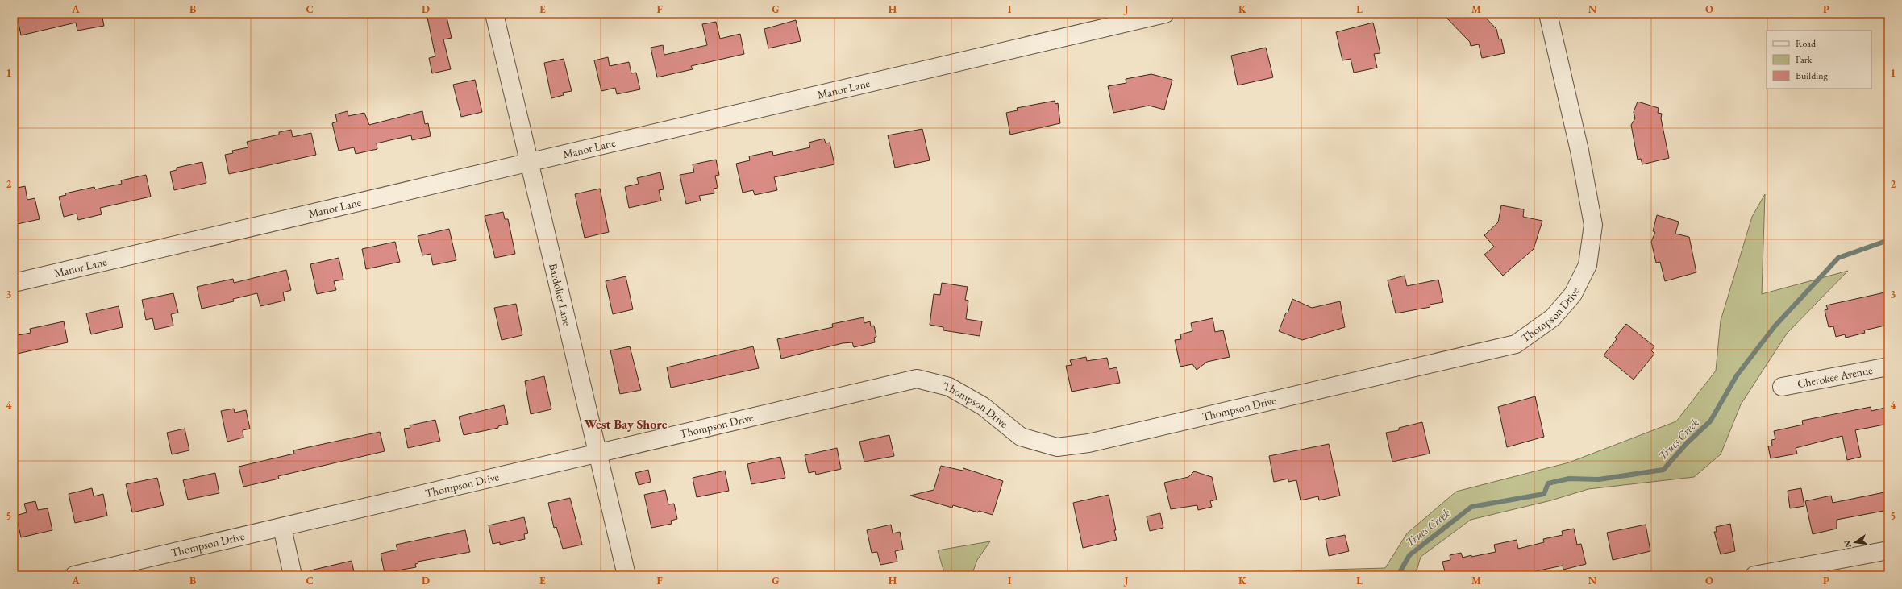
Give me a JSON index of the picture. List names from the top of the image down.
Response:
{
  "streets": {
    "street": [
      "Manor Lane",
      "Bardolier Lane",
      "Thompson Drive",
      "Cherokee Avenue"
    ]
  },
  "crossings": [
    ["Manor Lane", "Bardolier Lane"],
    ["Bardolier Lane", "Thompson Drive"]
  ],
  "districts": ["West Bay Shore"],
  "water": ["Trues Creek"],
  "legend": ["Road", "Park", "Building"],
  "north": "left",
  "grid": {
    "columns": [
      "A",
      "B",
      "C",
      "D",
      "E",
      "F",
      "G",
      "H",
      "I",
      "J",
      "K",
      "L",
      "M",
      "N",
      "O",
      "P"
    ],
    "rows": [
      "1",
      "2",
      "3",
      "4",
      "5"
    ]
  }
}
